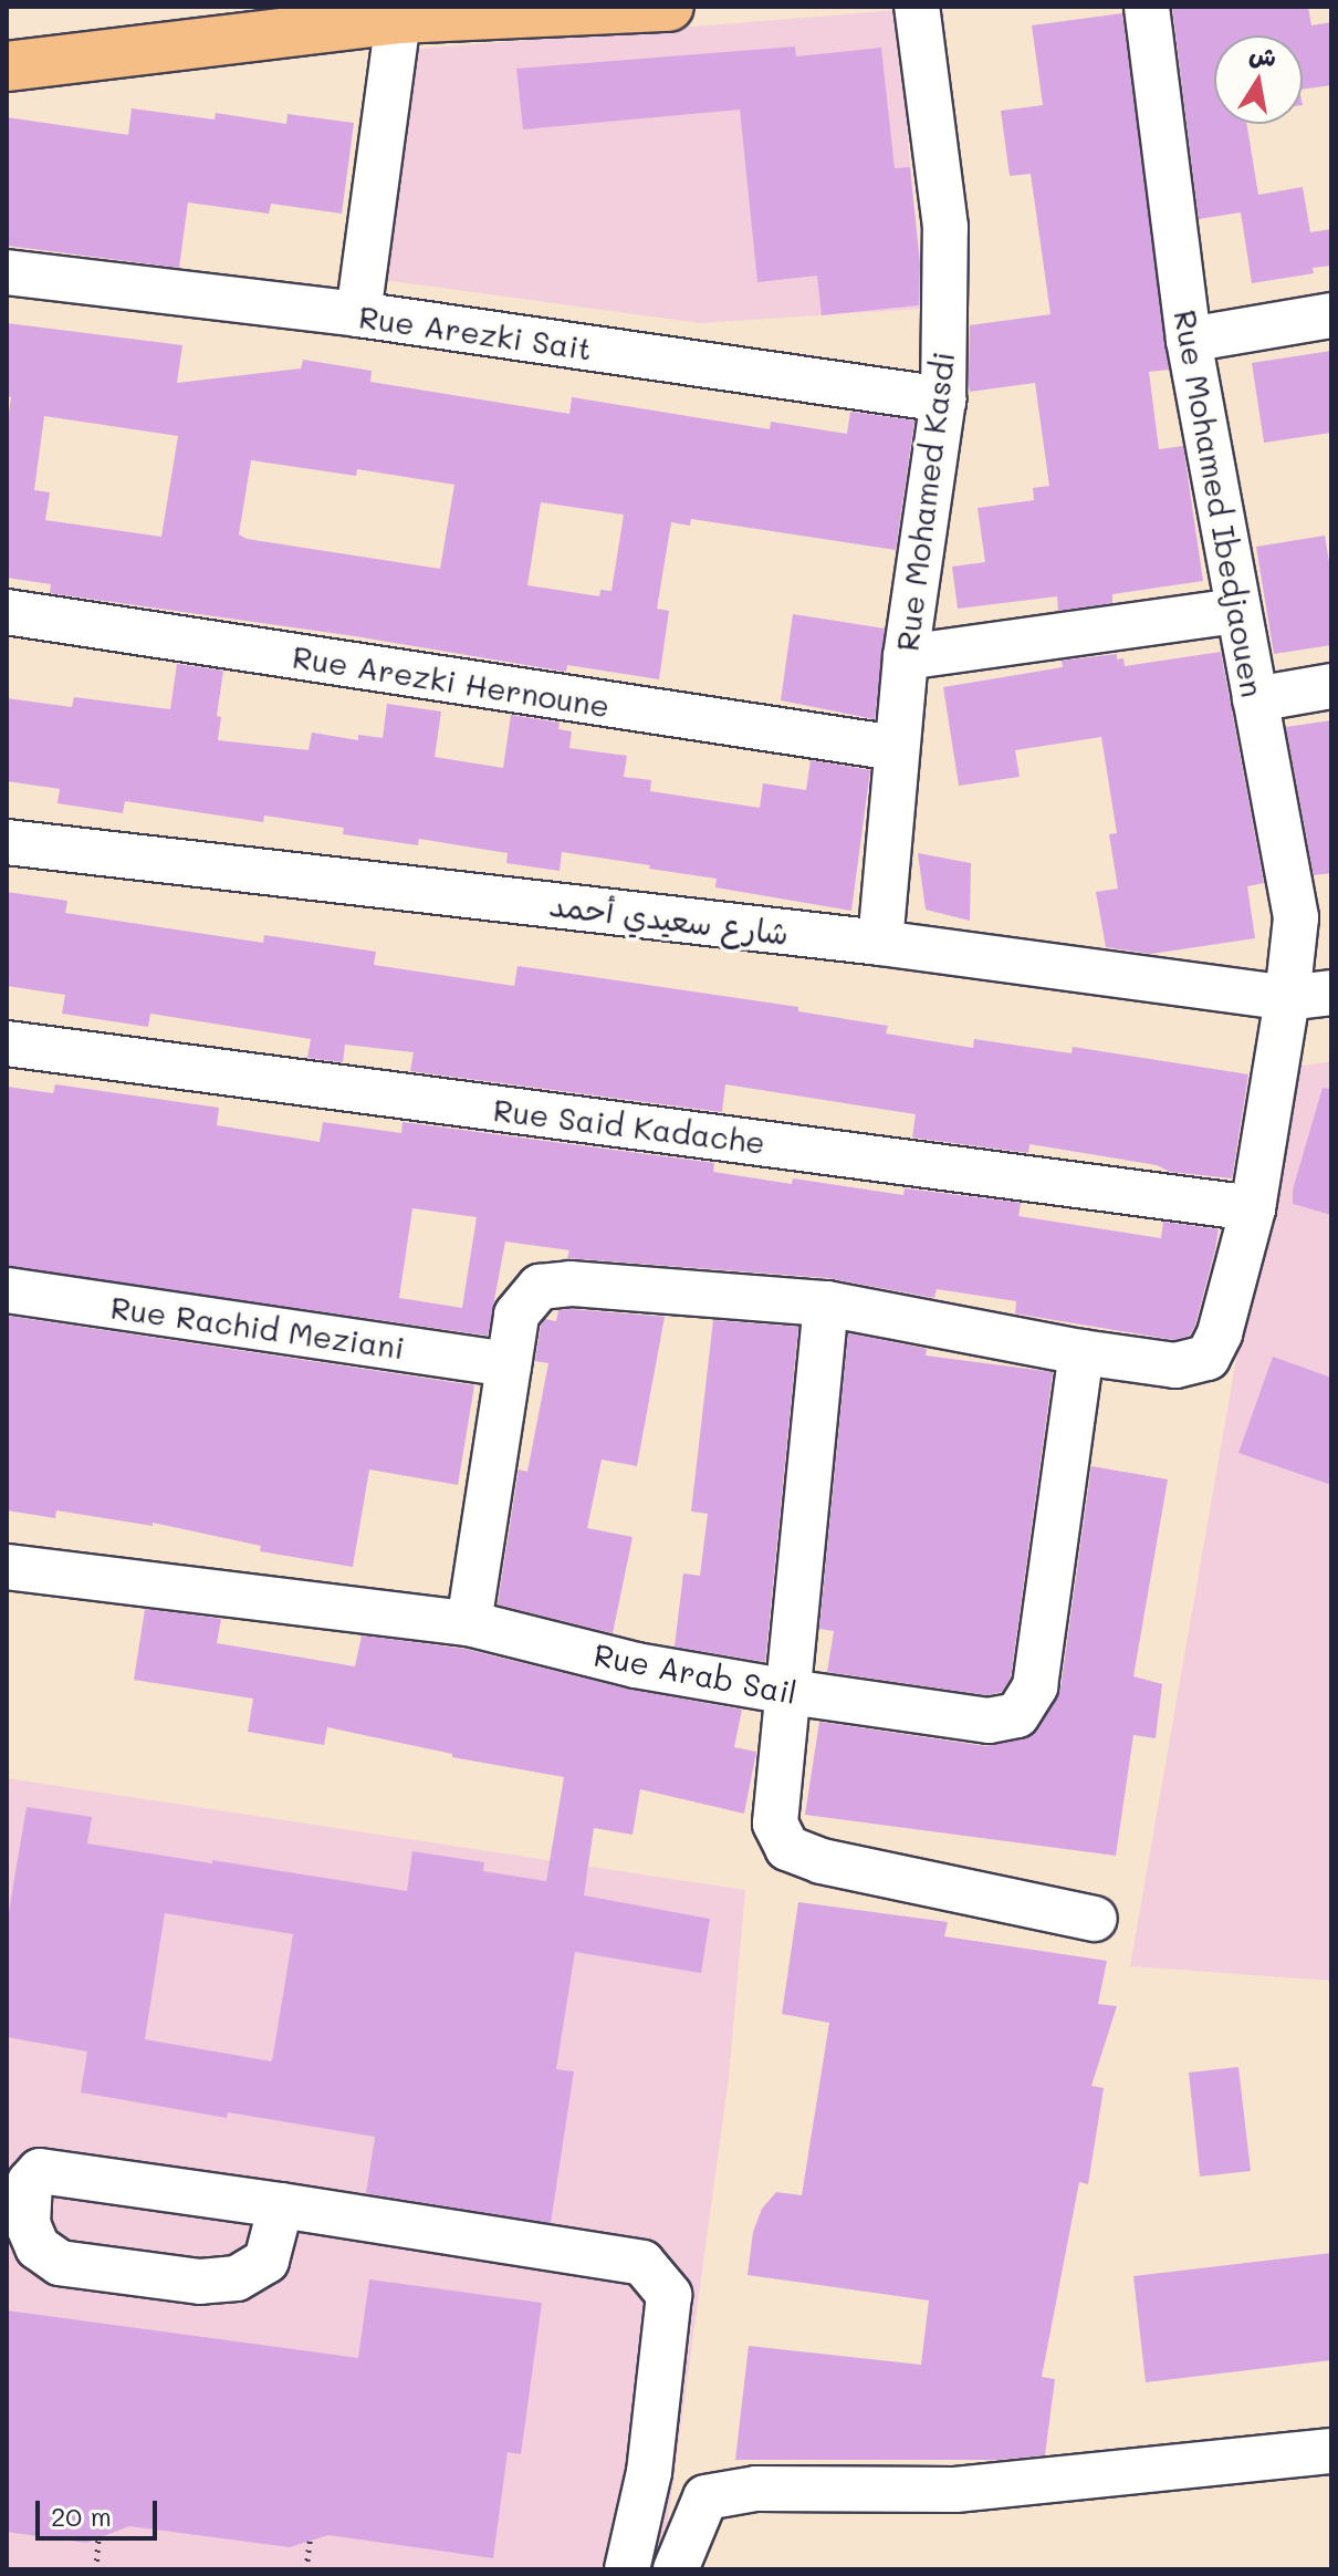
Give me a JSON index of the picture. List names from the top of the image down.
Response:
{
  "streets": {
    "street": [
      "Rue Arezki Sait",
      "Rue Mohamed Kasdi",
      "Rue Mohamed Ibedjaouen",
      "Rue Arezki Hernoune",
      "شارع سعيدي أحمد",
      "Rue Said Kadache",
      "Rue Rachid Meziani",
      "Rue Arab Sail"
    ]
  },
  "crossings": [
    ["Rue Arezki Sait", "Rue Mohamed Kasdi"],
    ["Rue Mohamed Kasdi", "Rue Arezki Hernoune"],
    ["Rue Mohamed Kasdi", "شارع سعيدي أحمد"],
    ["Rue Mohamed Ibedjaouen", "شارع سعيدي أحمد"],
    ["Rue Mohamed Ibedjaouen", "Rue Said Kadache"],
    ["Rue Mohamed Ibedjaouen", "Rue Arab Sail"]
  ],
  "scale_bar": "20 m",
  "north": "top"
}
